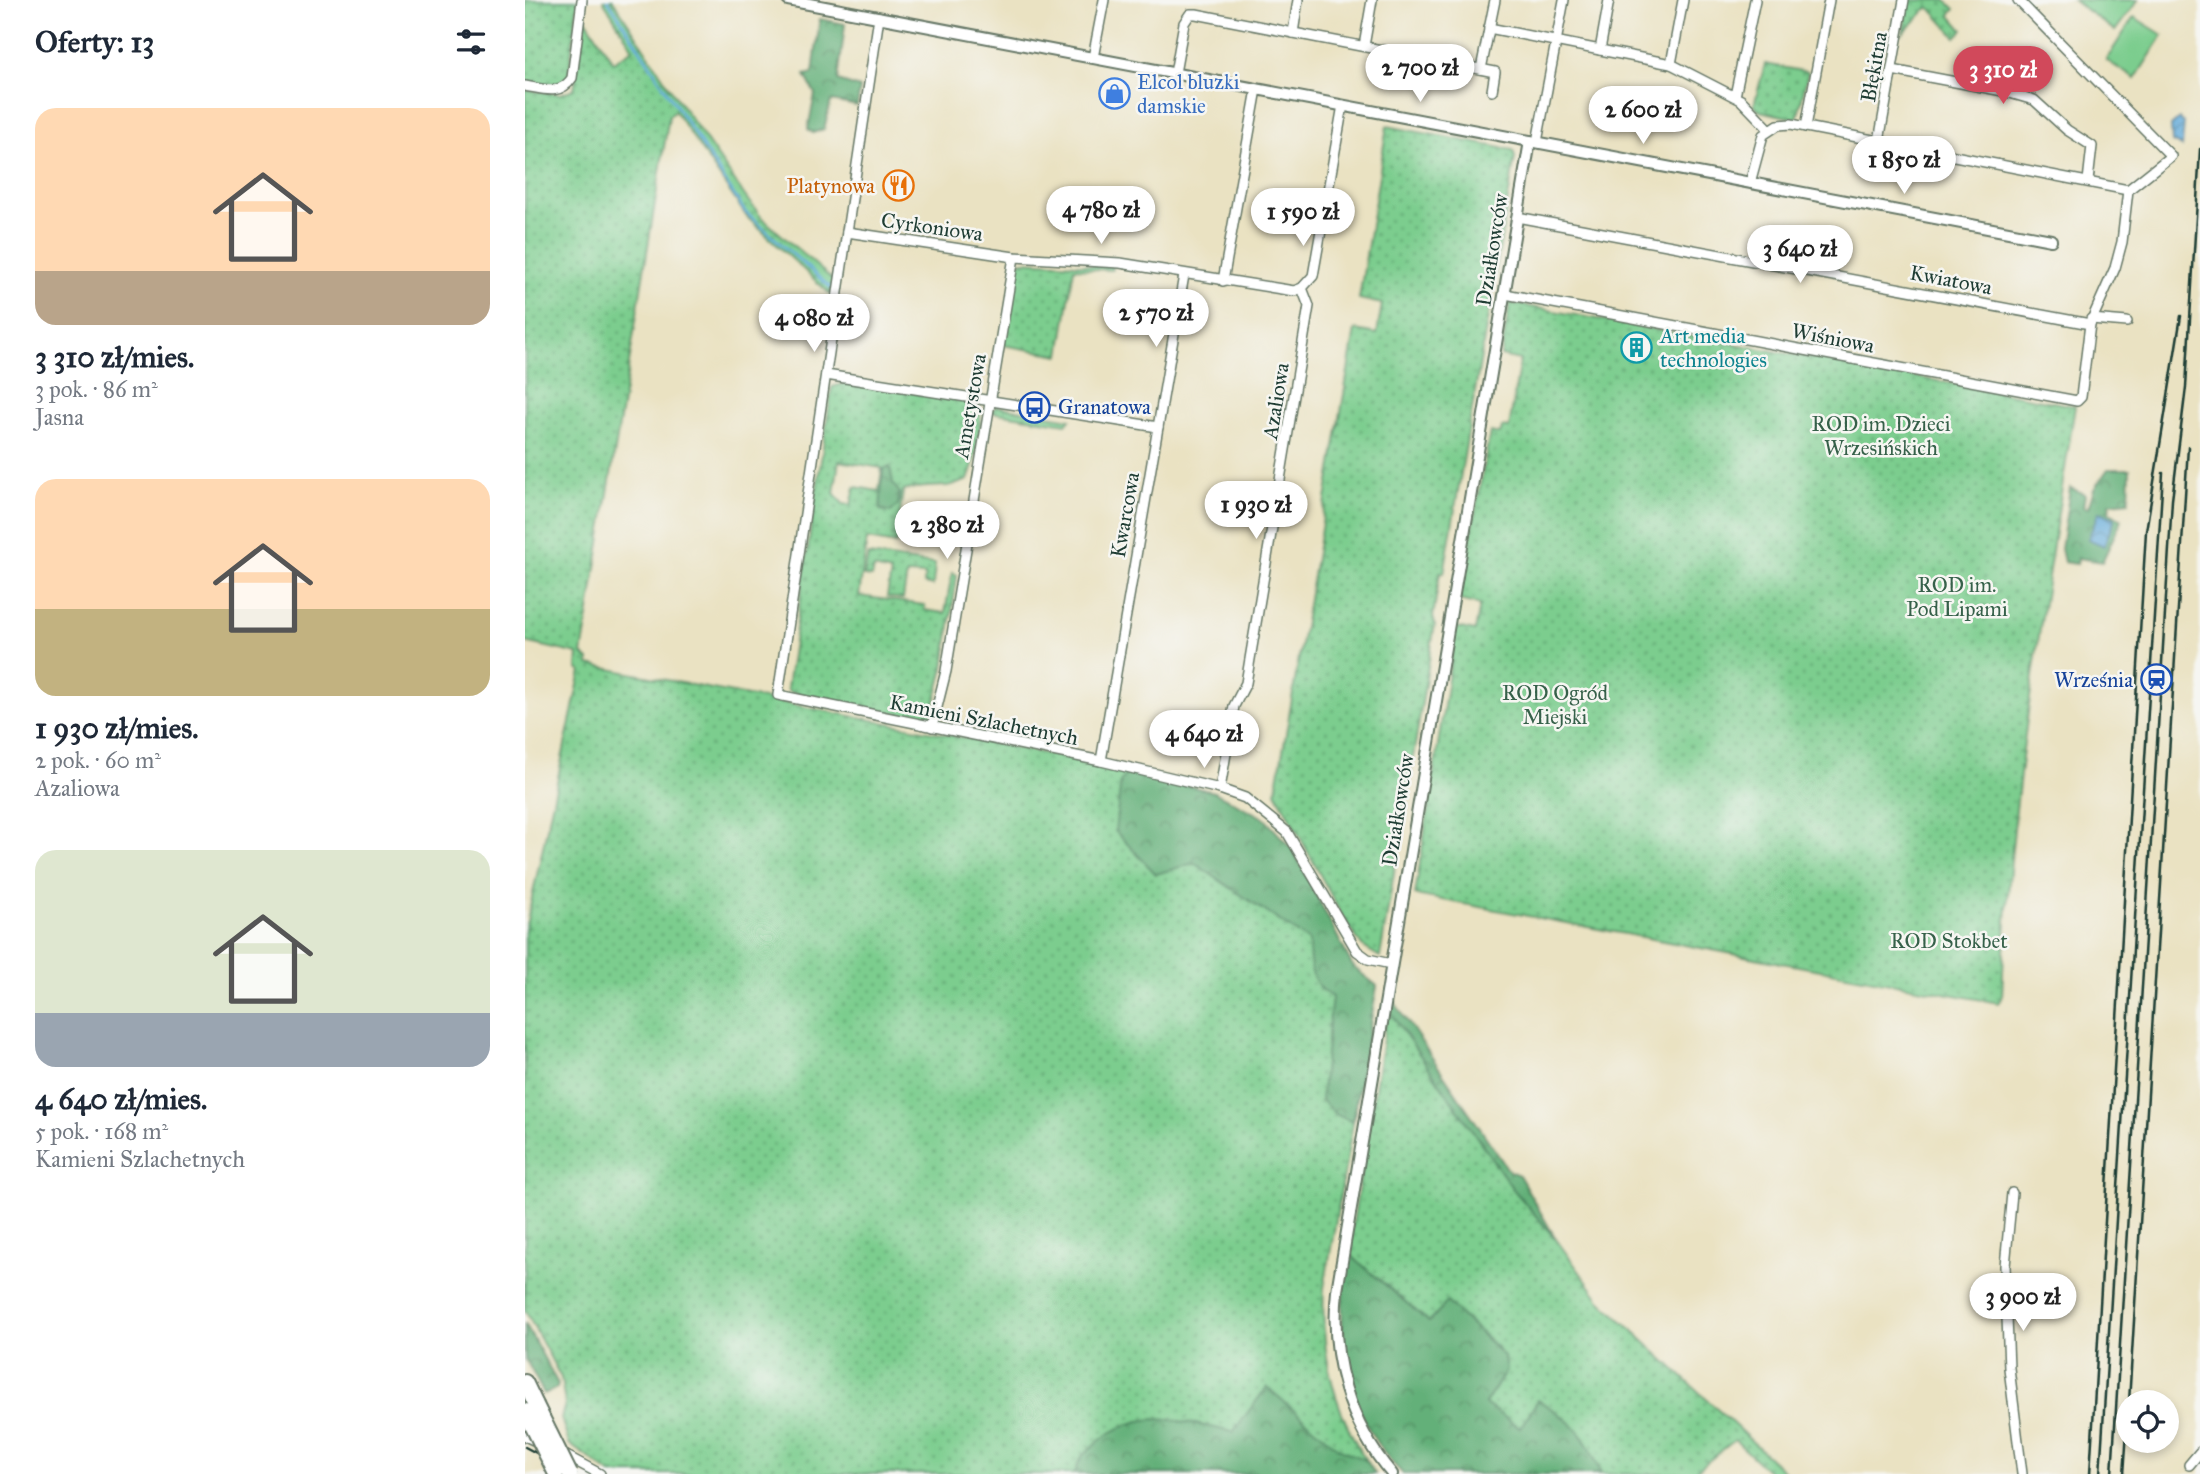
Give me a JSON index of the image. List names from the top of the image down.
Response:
{
  "streets": {
    "street": [
      "Błękitna",
      "Cyrkoniowa",
      "Działkowców",
      "Kwiatowa",
      "Wiśniowa",
      "Azaliowa",
      "Ametystowa",
      "Kwarcowa",
      "Kamieni Szlachetnych"
    ]
  },
  "crossings": [
    ["Cyrkoniowa", "Azaliowa"],
    ["Cyrkoniowa", "Ametystowa"],
    ["Cyrkoniowa", "Kwarcowa"],
    ["Działkowców", "Kwiatowa"],
    ["Działkowców", "Wiśniowa"],
    ["Działkowców", "Kamieni Szlachetnych"],
    ["Kwiatowa", "Wiśniowa"],
    ["Azaliowa", "Kamieni Szlachetnych"],
    ["Ametystowa", "Kamieni Szlachetnych"],
    ["Kwarcowa", "Kamieni Szlachetnych"]
  ],
  "parks": [
    "ROD im. Dzieci Wrzesińskich",
    "ROD im. Pod Lipami",
    "ROD Ogród Miejski",
    "ROD Stokbet"
  ],
  "places": {
    "shop": ["Elcol bluzki damskie"],
    "restaurant": ["Platynowa"],
    "building": ["Art media technologies"],
    "bus stop": ["Granatowa"],
    "station": ["Września"]
  },
  "page": {
    "heading": "Oferty: 13",
    "price": [
      "2 700 zł",
      "3 310 zł",
      "2 600 zł",
      "1 850 zł",
      "4 780 zł",
      "1 590 zł",
      "3 640 zł",
      "2 570 zł",
      "4 080 zł",
      "1 930 zł",
      "2 380 zł",
      "4 640 zł",
      "3 900 zł"
    ],
    "list": [
      {
        "name": "3 310 zł/mies.",
        "note": "3 pok. · 86 m² · Jasna"
      },
      {
        "name": "1 930 zł/mies.",
        "note": "2 pok. · 60 m² · Azaliowa"
      },
      {
        "name": "4 640 zł/mies.",
        "note": "5 pok. · 168 m² · Kamieni Szlachetnych"
      }
    ]
  }
}
